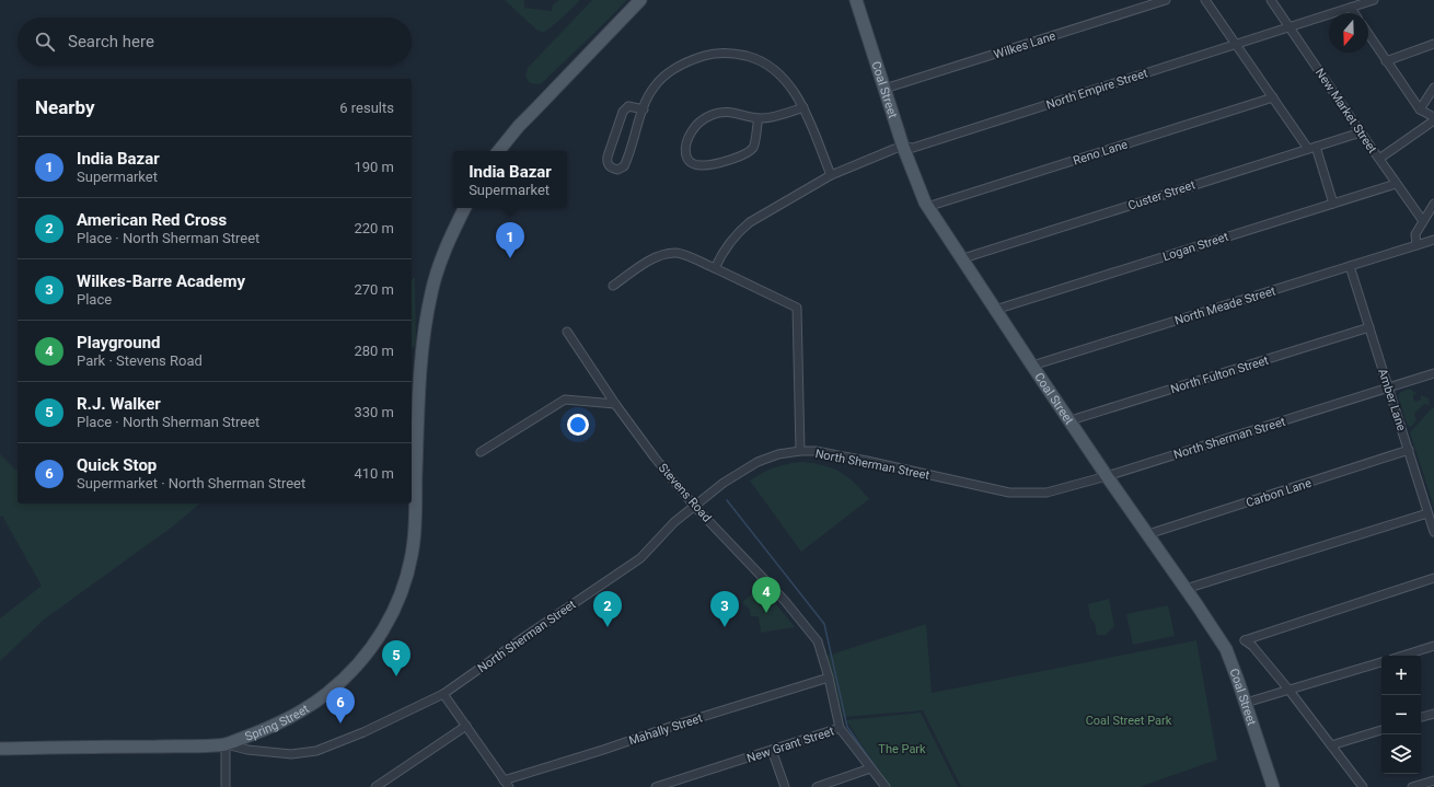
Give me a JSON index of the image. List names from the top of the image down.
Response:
{
  "streets": {
    "main road": ["Coal Street", "Spring Street"],
    "street": [
      "Wilkes Lane",
      "North Empire Street",
      "New Market Street",
      "Reno Lane",
      "Custer Street",
      "Logan Street",
      "North Meade Street",
      "North Fulton Street",
      "Amber Lane",
      "North Sherman Street",
      "Stevens Road",
      "Carbon Lane",
      "Mahally Street",
      "New Grant Street"
    ]
  },
  "crossings": [
    ["Wilkes Lane", "Coal Street"],
    ["North Empire Street", "Coal Street"],
    ["North Empire Street", "New Market Street"],
    ["Coal Street", "Reno Lane"],
    ["Coal Street", "Custer Street"],
    ["Coal Street", "Logan Street"],
    ["Coal Street", "North Meade Street"],
    ["Coal Street", "North Fulton Street"],
    ["Coal Street", "North Sherman Street"],
    ["Coal Street", "Carbon Lane"],
    ["New Market Street", "Custer Street"],
    ["New Market Street", "Logan Street"],
    ["North Meade Street", "Amber Lane"],
    ["North Fulton Street", "Amber Lane"],
    ["Amber Lane", "North Sherman Street"],
    ["Amber Lane", "Carbon Lane"],
    ["North Sherman Street", "Stevens Road"],
    ["North Sherman Street", "Spring Street"],
    ["Stevens Road", "New Grant Street"],
    ["Mahally Street", "New Grant Street"]
  ],
  "parks": ["Coal Street Park", "The Park"],
  "north": "bottom",
  "page": {
    "search": "Search here",
    "heading": ["Nearby", "6 results"],
    "list": [
      {
        "mark": "1",
        "name": "India Bazar",
        "note": "Supermarket",
        "value": "190 m"
      },
      {
        "mark": "2",
        "name": "American Red Cross",
        "note": "Place · North Sherman Street",
        "value": "220 m"
      },
      {
        "mark": "3",
        "name": "Wilkes-Barre Academy",
        "note": "Place",
        "value": "270 m"
      },
      {
        "mark": "4",
        "name": "Playground",
        "note": "Park · Stevens Road",
        "value": "280 m"
      },
      {
        "mark": "5",
        "name": "R.J. Walker",
        "note": "Place · North Sherman Street",
        "value": "330 m"
      },
      {
        "mark": "6",
        "name": "Quick Stop",
        "note": "Supermarket · North Sherman Street",
        "value": "410 m"
      }
    ],
    "popup": ["India Bazar", "Supermarket"],
    "pins": [
      "1",
      "4",
      "2",
      "3",
      "5",
      "6"
    ],
    "map_buttons": ["+", "−"]
  }
}
